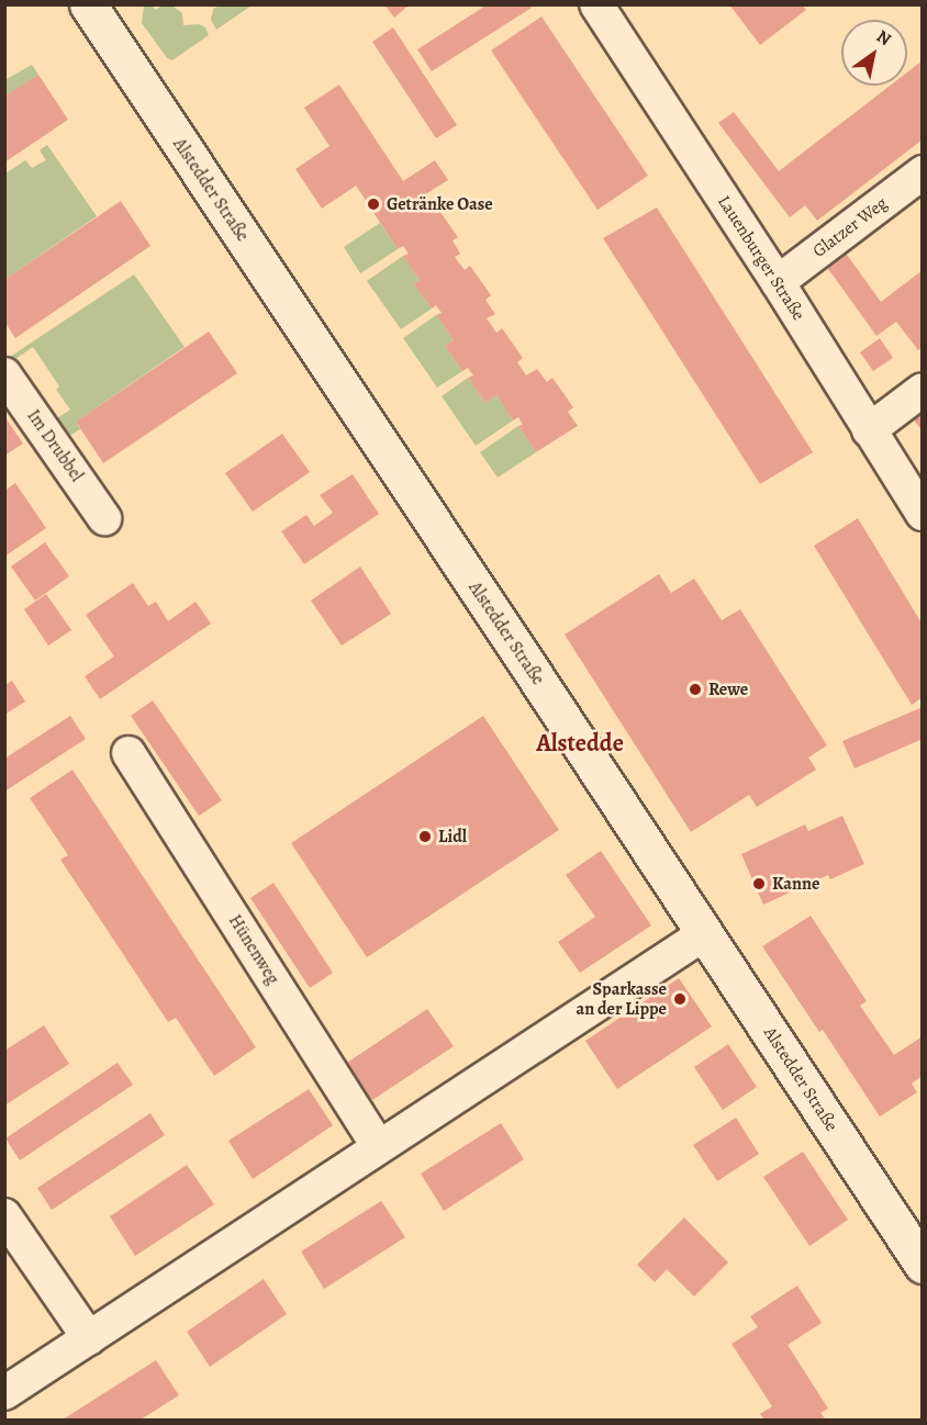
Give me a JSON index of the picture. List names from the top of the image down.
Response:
{
  "streets": {
    "street": [
      "Alstedder Straße",
      "Glatzer Weg",
      "Lauenburger Straße",
      "Im Drubbel",
      "Hünenweg"
    ]
  },
  "crossings": [
    ["Glatzer Weg", "Lauenburger Straße"]
  ],
  "districts": ["Alstedde"],
  "places": [
    "Getränke Oase",
    "Rewe",
    "Lidl",
    "Kanne",
    "Sparkasse an der Lippe"
  ],
  "north": "top right"
}
